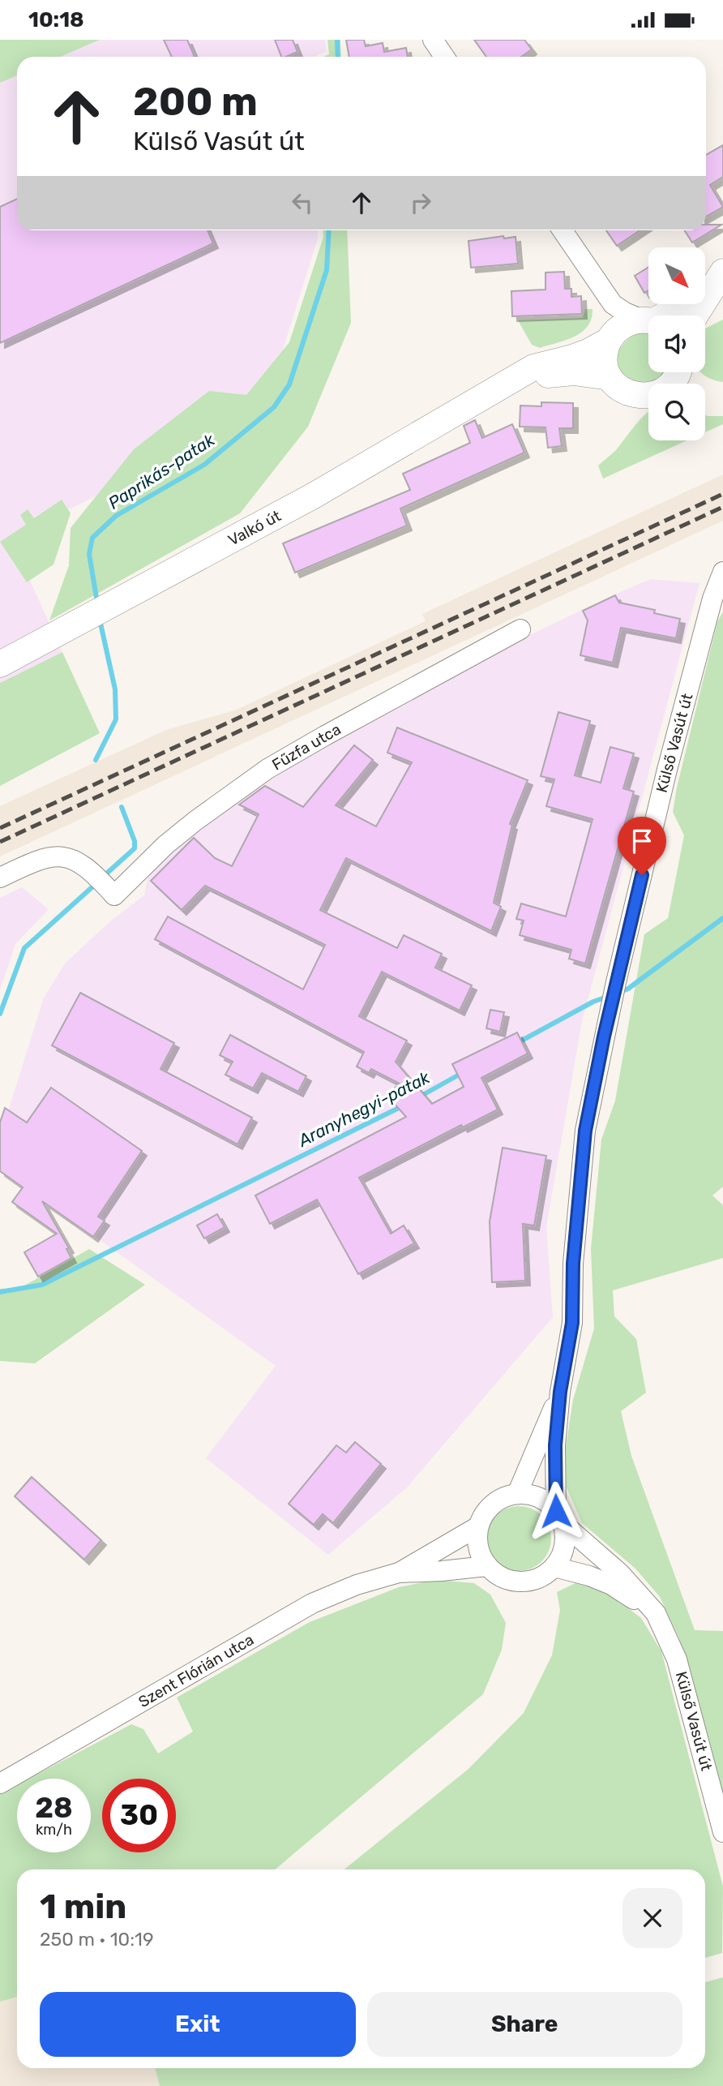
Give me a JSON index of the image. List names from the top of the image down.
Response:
{
  "streets": {
    "street": [
      "Valkó út",
      "Külső Vasút út",
      "Fűzfa utca",
      "Szent Flórián utca"
    ]
  },
  "crossings": [
    ["Külső Vasút út", "Szent Flórián utca"]
  ],
  "water": ["Paprikás-patak", "Aranyhegyi-patak"],
  "north": "bottom right",
  "page": {
    "status": "10:18",
    "turn": ["200 m", "Külső Vasút út"],
    "speed": "28 km/h",
    "limit": "30",
    "heading": ["1 min", "250 m · 10:19"],
    "buttons": ["Exit", "Share"]
  }
}
